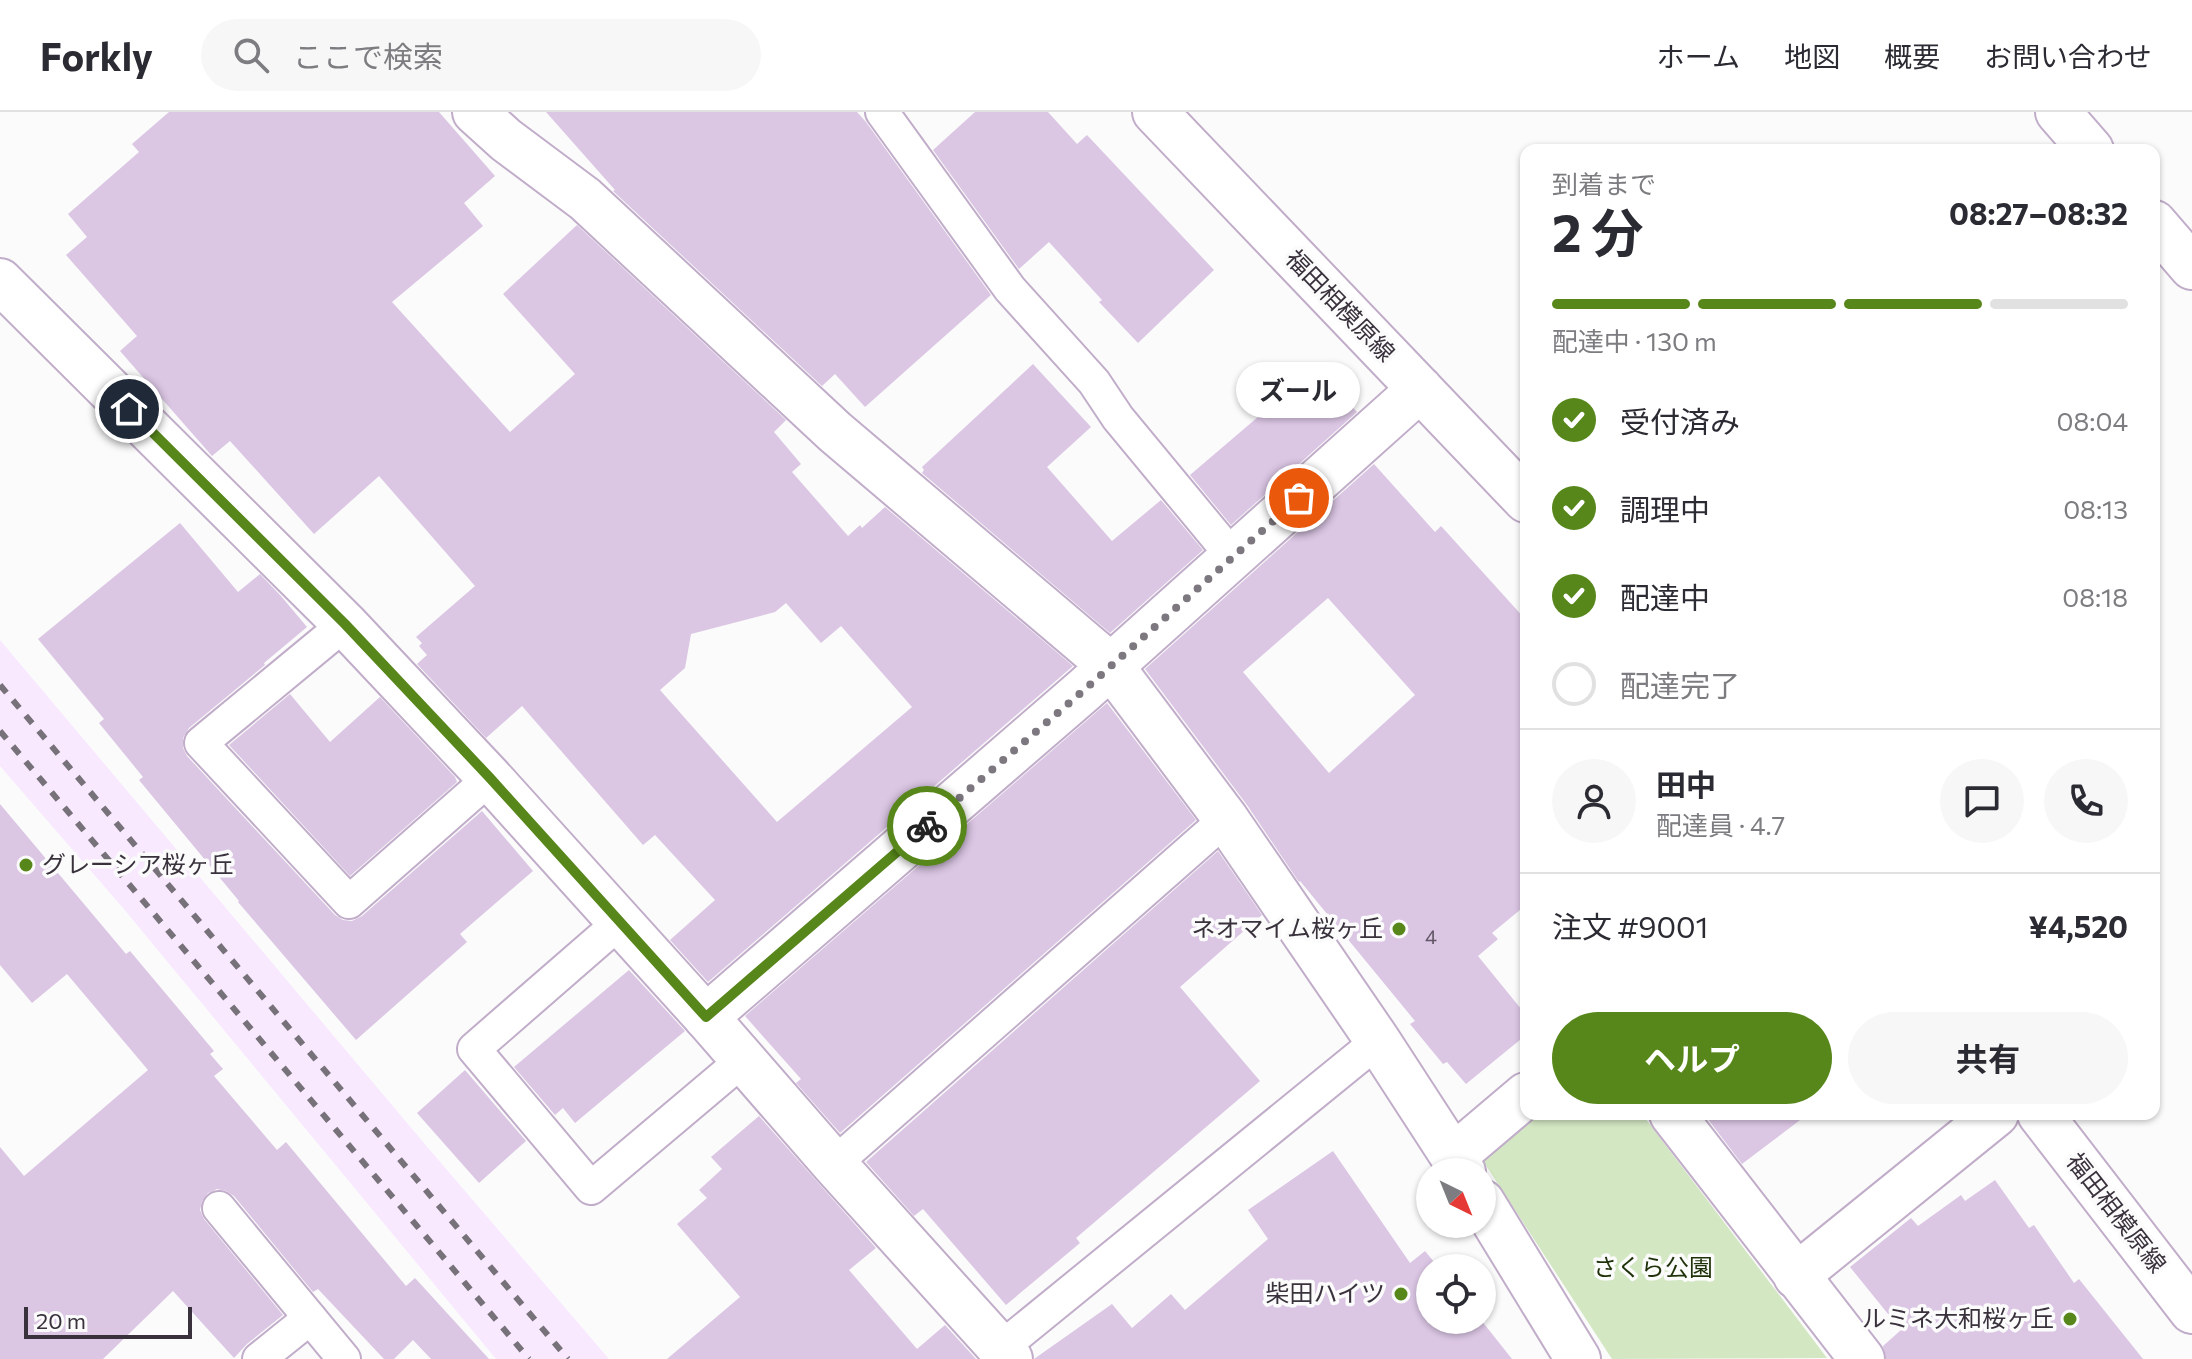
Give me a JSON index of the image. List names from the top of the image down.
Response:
{
  "streets": {
    "street": ["福田相模原線"]
  },
  "parks": ["さくら公園"],
  "places": [
    "ズール",
    "グレーシア桜ヶ丘",
    "ネオマイム桜ヶ丘",
    "柴田ハイツ",
    "ルミネ大和桜ヶ丘"
  ],
  "house_numbers": ["4"],
  "scale_bar": "20 m",
  "north": "bottom right",
  "page": {
    "header": "Forkly",
    "search": "ここで検索",
    "nav": [
      "ホーム",
      "地図",
      "概要",
      "お問い合わせ"
    ],
    "heading": ["2 分", "到着まで", "08:27–08:32"],
    "panel": [
      "田中",
      "配達員 · 4.7",
      "注文 #9001",
      "¥4,520"
    ],
    "bar": "配達中 · 130 m",
    "bubble": "ズール",
    "list": [
      ["受付済み", "08:04"],
      ["調理中", "08:13"],
      ["配達中", "08:18"],
      "配達完了"
    ],
    "buttons": ["ヘルプ", "共有"],
    "scale": "20 m"
  }
}
